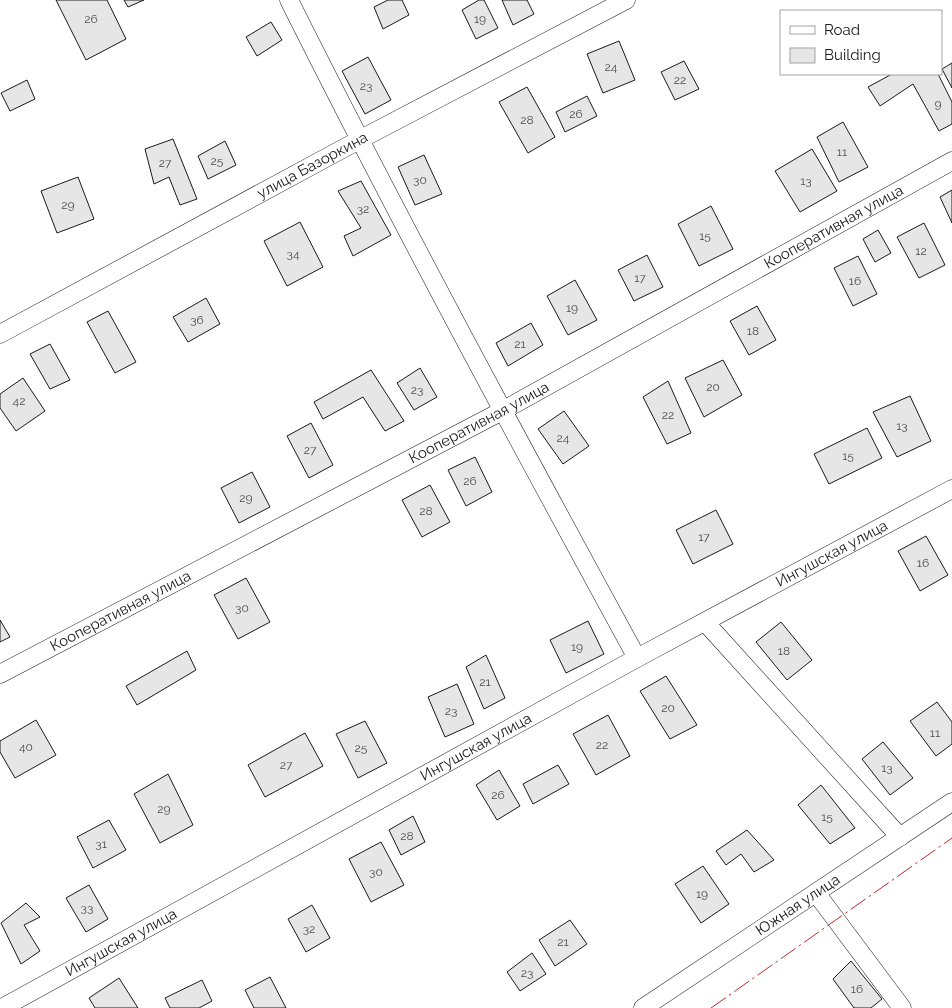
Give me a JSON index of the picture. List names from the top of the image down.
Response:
{
  "streets": {
    "street": [
      "улица Базоркина",
      "Кооперативная улица",
      "Ингушская улица",
      "Южная улица"
    ]
  },
  "house_numbers": [
    "26",
    "19",
    "24",
    "22",
    "23",
    "9",
    "26",
    "28",
    "11",
    "25",
    "27",
    "30",
    "13",
    "29",
    "32",
    "15",
    "12",
    "34",
    "17",
    "16",
    "19",
    "36",
    "18",
    "21",
    "20",
    "23",
    "42",
    "22",
    "13",
    "24",
    "27",
    "15",
    "26",
    "29",
    "28",
    "17",
    "16",
    "30",
    "19",
    "18",
    "21",
    "20",
    "23",
    "11",
    "22",
    "40",
    "25",
    "27",
    "13",
    "26",
    "29",
    "15",
    "28",
    "31",
    "30",
    "19",
    "33",
    "32",
    "21",
    "23",
    "16"
  ],
  "legend": ["Road", "Building"]
}
